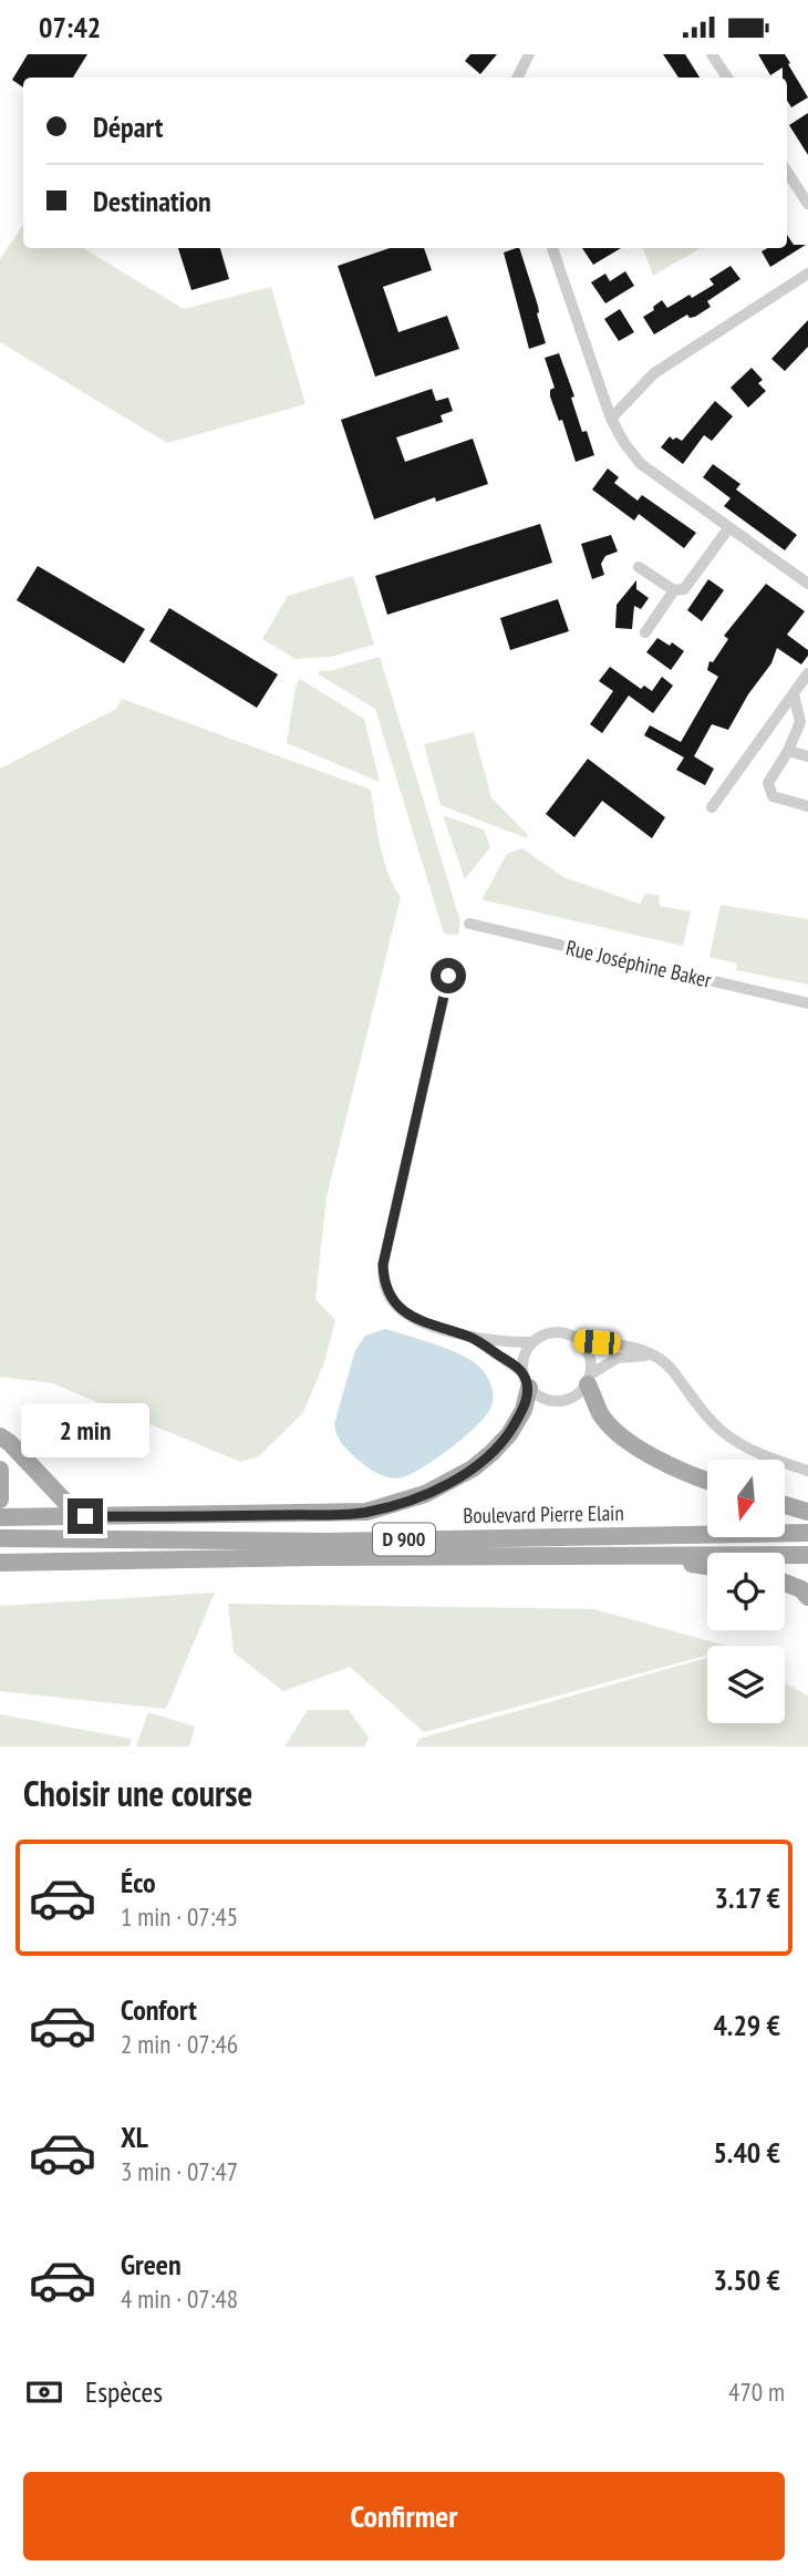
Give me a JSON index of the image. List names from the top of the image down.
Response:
{
  "streets": {
    "main road": ["Boulevard Pierre Elain", "D 900"],
    "street": ["Rue Joséphine Baker"]
  },
  "north": "bottom",
  "page": {
    "status": "07:42",
    "banner": ["Départ", "Destination"],
    "bubble": "2 min",
    "heading": "Choisir une course",
    "list": [
      {
        "name": "Éco",
        "note": "1 min · 07:45",
        "value": "3.17 €"
      },
      {
        "name": "Confort",
        "note": "2 min · 07:46",
        "value": "4.29 €"
      },
      {
        "name": "XL",
        "note": "3 min · 07:47",
        "value": "5.40 €"
      },
      {
        "name": "Green",
        "note": "4 min · 07:48",
        "value": "3.50 €"
      }
    ],
    "pay": ["Espèces", "470 m"],
    "buttons": "Confirmer"
  }
}
